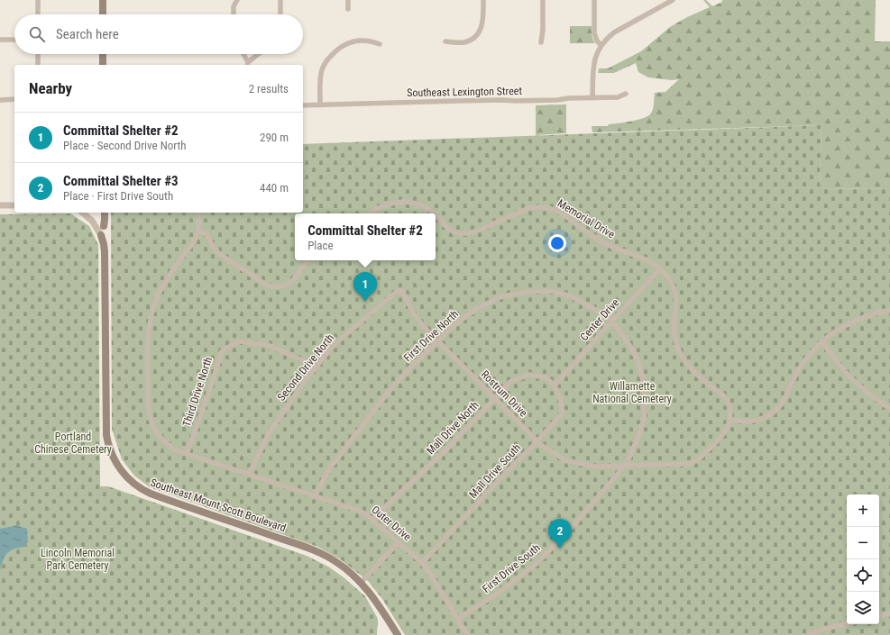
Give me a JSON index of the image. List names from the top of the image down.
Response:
{
  "streets": {
    "main road": ["Southeast Mount Scott Boulevard"],
    "street": [
      "Southeast Lexington Street",
      "Memorial Drive",
      "Center Drive",
      "First Drive North",
      "Second Drive North",
      "Third Drive North",
      "Rostrum Drive",
      "Mall Drive North",
      "Mall Drive South",
      "Outer Drive",
      "First Drive South"
    ]
  },
  "crossings": [
    ["Memorial Drive", "Center Drive"],
    ["Center Drive", "First Drive North"],
    ["Center Drive", "Mall Drive North"],
    ["Center Drive", "Mall Drive South"],
    ["Center Drive", "First Drive South"],
    ["First Drive North", "Rostrum Drive"],
    ["First Drive North", "Outer Drive"],
    ["First Drive North", "First Drive South"],
    ["Second Drive North", "Third Drive North"],
    ["Second Drive North", "Rostrum Drive"],
    ["Second Drive North", "Outer Drive"],
    ["Third Drive North", "Outer Drive"],
    ["Rostrum Drive", "Mall Drive North"],
    ["Rostrum Drive", "Mall Drive South"],
    ["Rostrum Drive", "First Drive South"],
    ["Mall Drive North", "Mall Drive South"],
    ["Mall Drive North", "Outer Drive"],
    ["Mall Drive South", "Outer Drive"],
    ["Outer Drive", "First Drive South"]
  ],
  "parks": ["Willamette National Cemetery", "Portland Chinese Cemetery", "Lincoln Memorial Park Cemetery"],
  "page": {
    "search": "Search here",
    "heading": ["Nearby", "2 results"],
    "list": [
      {
        "mark": "1",
        "name": "Committal Shelter #2",
        "note": "Place · Second Drive North",
        "value": "290 m"
      },
      {
        "mark": "2",
        "name": "Committal Shelter #3",
        "note": "Place · First Drive South",
        "value": "440 m"
      }
    ],
    "popup": ["Committal Shelter #2", "Place"],
    "pins": ["1", "2"],
    "map_buttons": ["+", "−"]
  }
}
